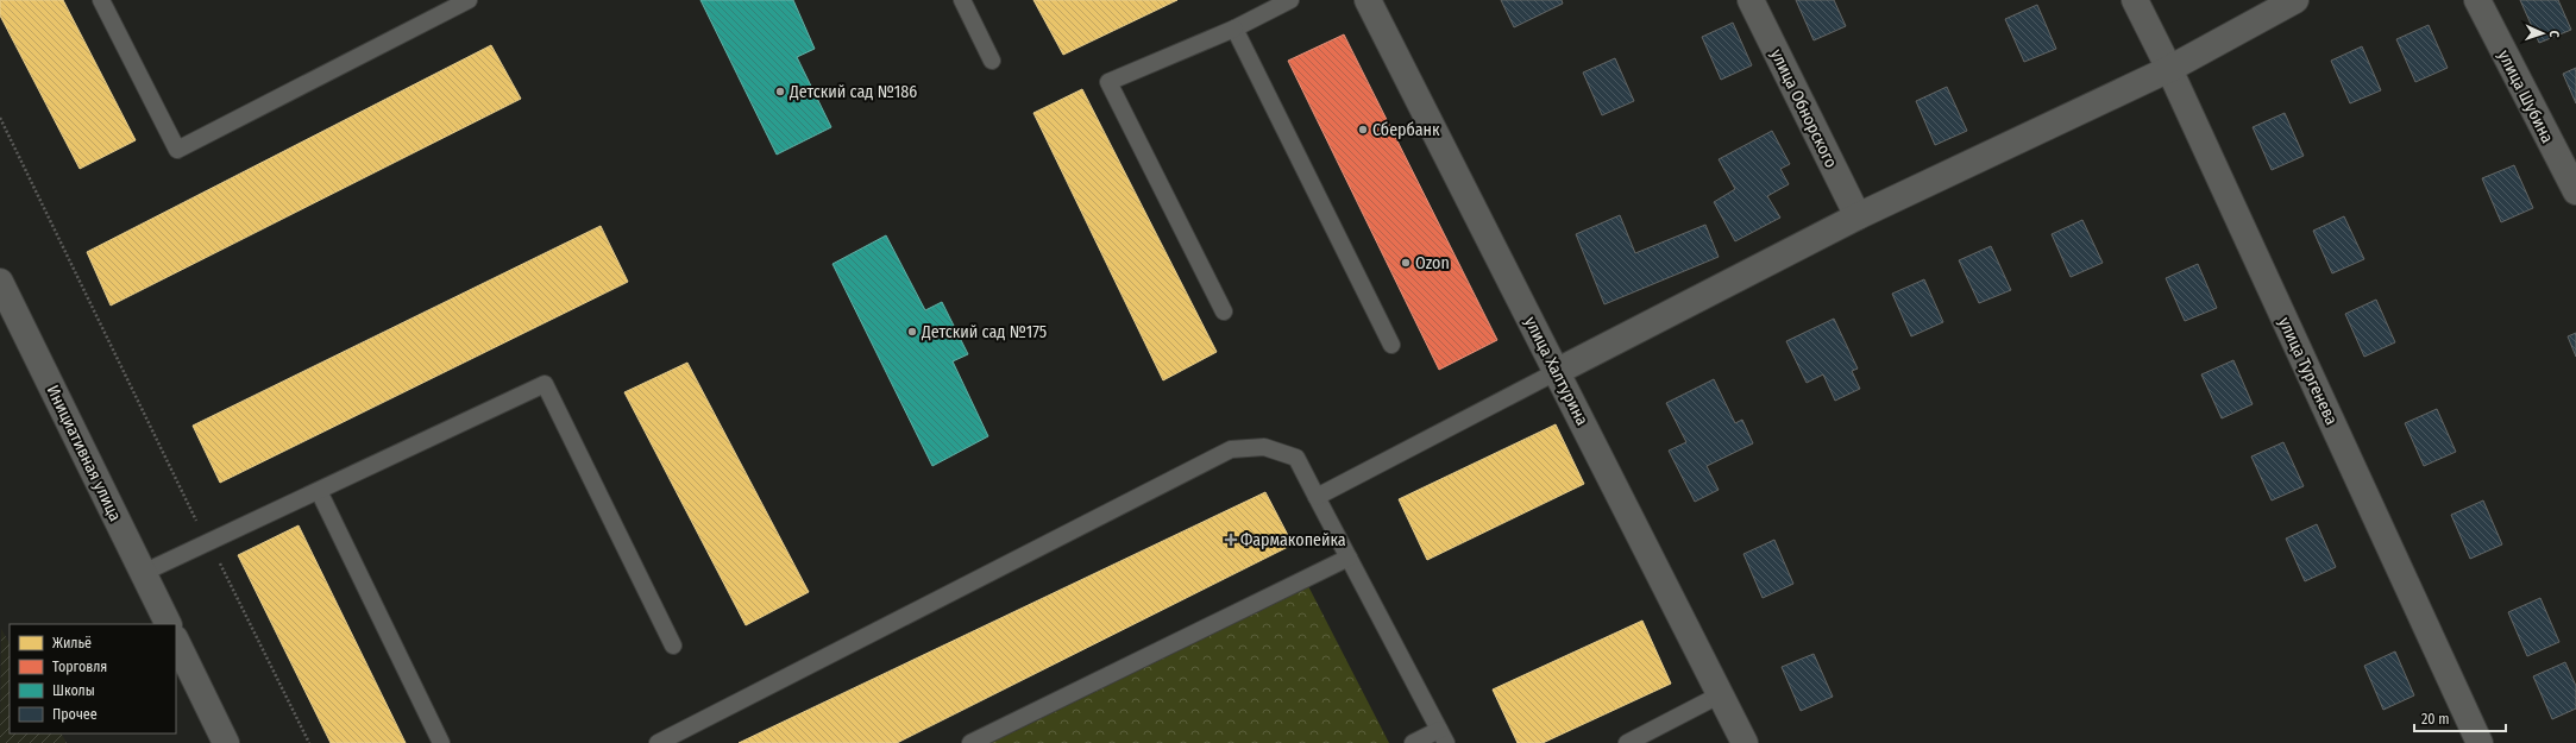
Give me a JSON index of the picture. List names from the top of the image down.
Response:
{
  "streets": {
    "street": [
      "улица Шубина",
      "улица Обнорского",
      "улица Халтурина",
      "улица Тургенева",
      "Инициативная улица"
    ]
  },
  "places": {
    "other": [
      "Детский сад №186",
      "Сбербанк",
      "Ozon",
      "Детский сад №175"
    ],
    "health": ["Фармакопейка"]
  },
  "legend": [
    "Жильё",
    "Торговля",
    "Школы",
    "Прочее"
  ],
  "scale_bar": "20 m",
  "north": "right"
}
